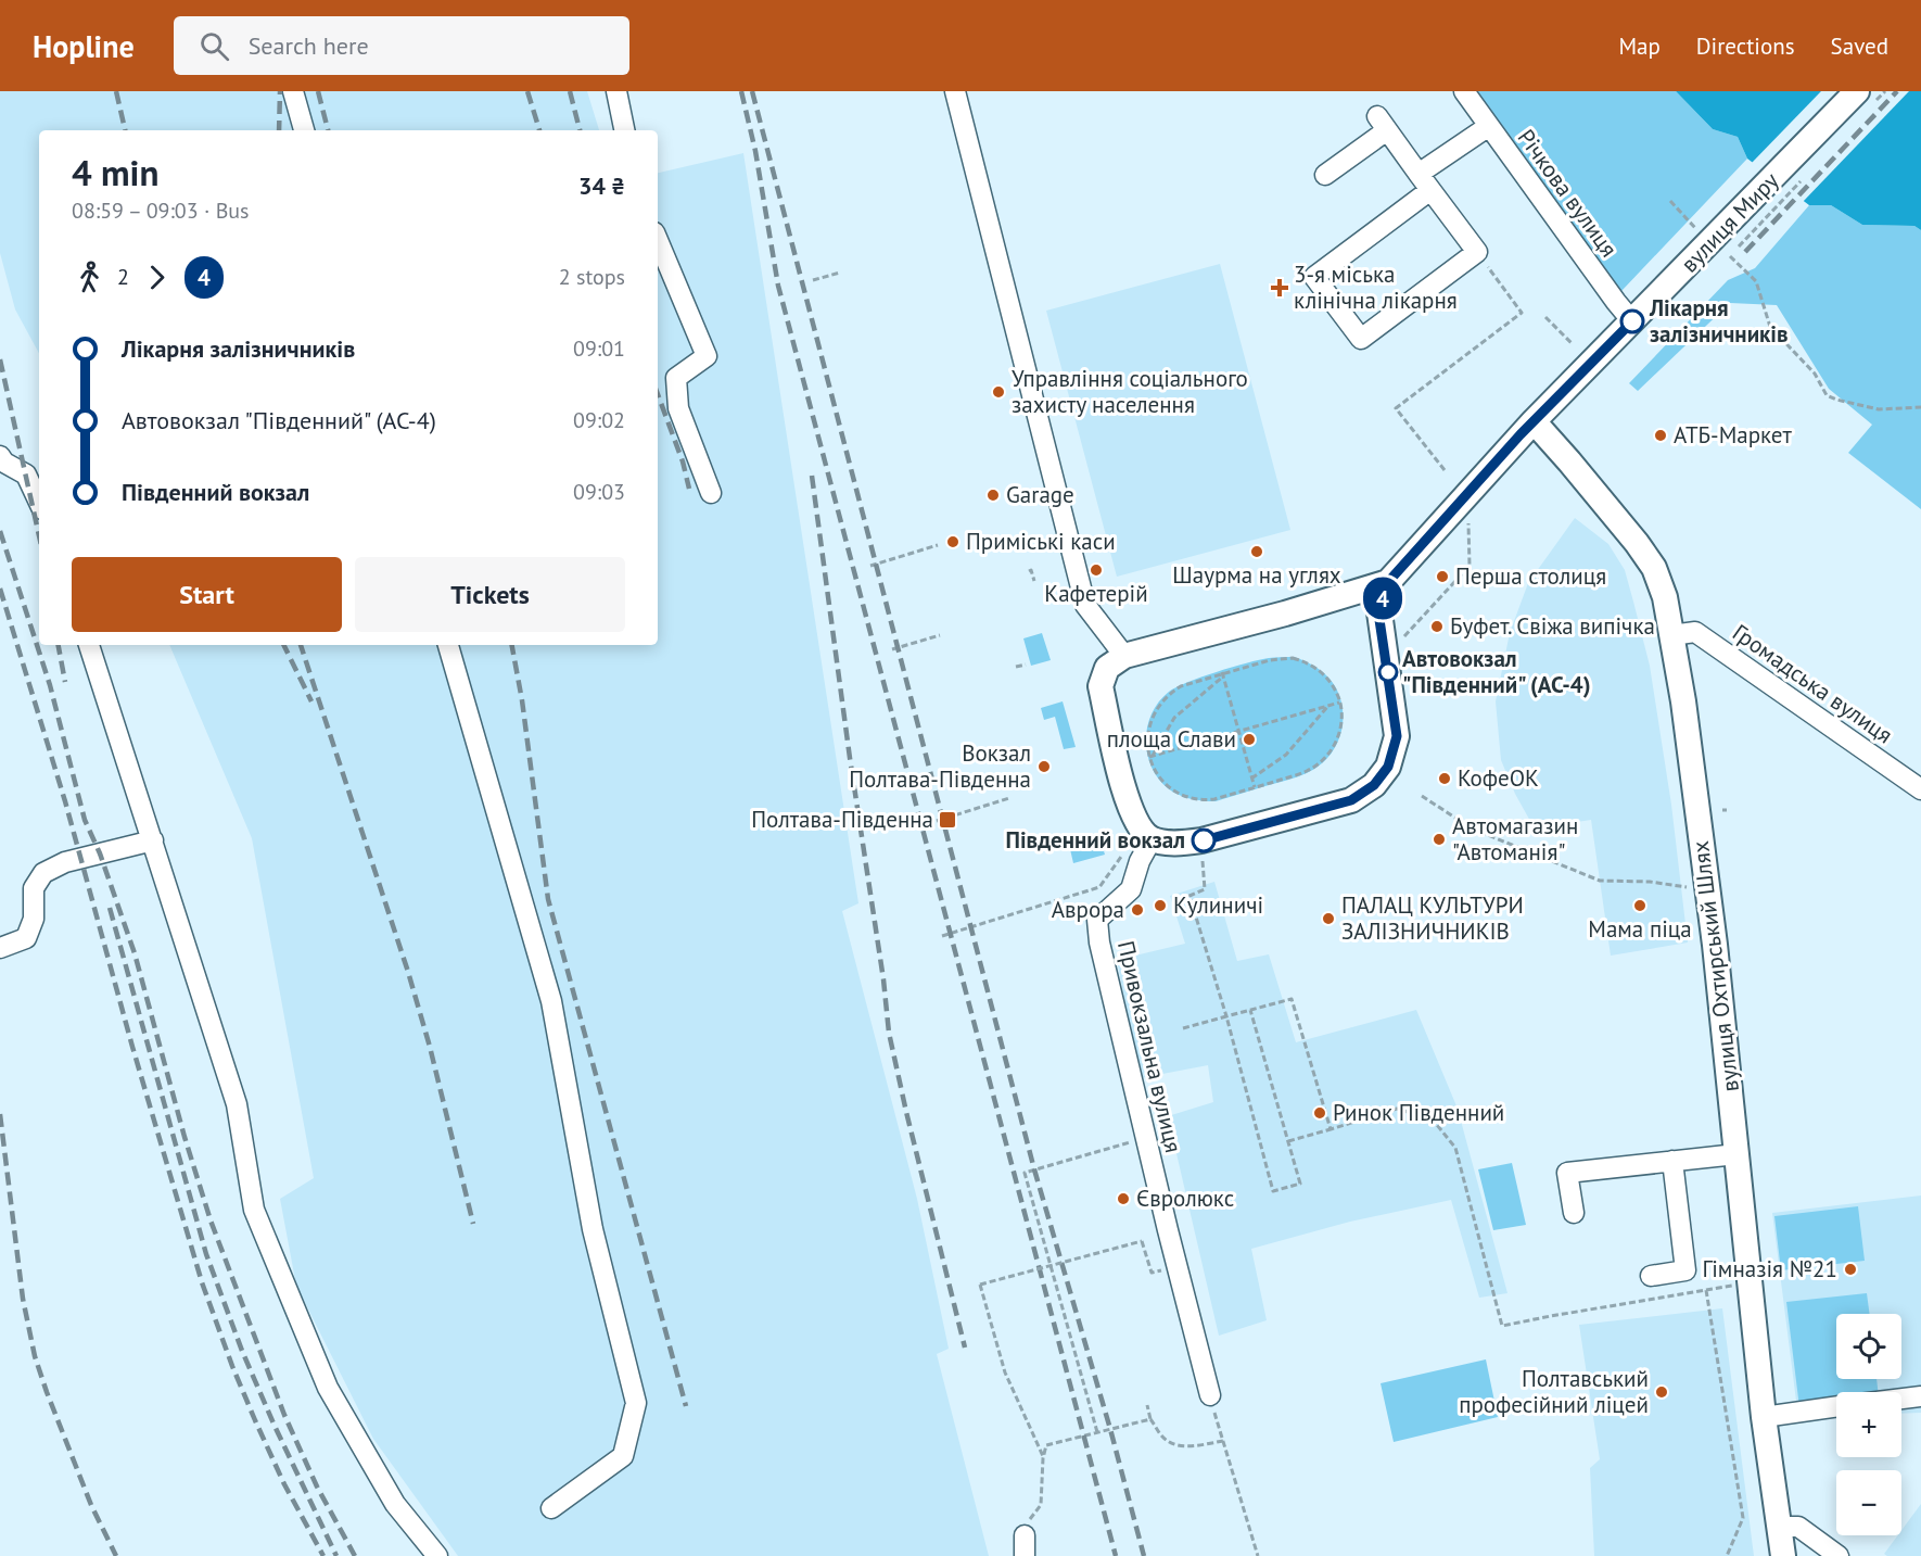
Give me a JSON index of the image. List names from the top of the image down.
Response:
{
  "streets": {
    "main road": ["вулиця Миру", "вулиця Охтирський Шлях"],
    "street": ["Річкова вулиця", "Громадська вулиця", "Привокзальна вулиця"]
  },
  "crossings": [
    ["Річкова вулиця", "вулиця Миру"],
    ["вулиця Миру", "вулиця Охтирський Шлях"],
    ["Громадська вулиця", "вулиця Охтирський Шлях"]
  ],
  "places": {
    "health": ["3-я міська клінічна лікарня"],
    "other": [
      "Лікарня залізничників",
      "Управління соціального захисту населення",
      "АТБ-Маркет",
      "Garage",
      "Приміські каси",
      "Шаурма на углях",
      "Кафетерій",
      "Перша столиця",
      "Буфет. Свіжа випічка",
      "Автовокзал \"Південний\" (АС-4)",
      "площа Слави",
      "Вокзал Полтава-Південна",
      "КофеОК",
      "Автомагазин \"Автоманія\"",
      "Південний вокзал",
      "Кулиничі",
      "Мама піца",
      "Аврора",
      "ПАЛАЦ КУЛЬТУРИ ЗАЛIЗНИЧНИКIВ",
      "Ринок Південний",
      "Євролюкс",
      "Гімназія №21",
      "Полтавський професійний ліцей"
    ],
    "transit": ["Полтава-Південна"]
  },
  "lines": ["bus line 4"],
  "page": {
    "header": "Hopline",
    "search": "Search here",
    "nav": ["Map", "Directions", "Saved"],
    "on_map": "4",
    "heading": ["4 min", "08:59 – 09:03 · Bus", "34 ₴"],
    "legs": ["2", "4", "2 stops"],
    "list": [
      {
        "name": "Лікарня залізничників",
        "value": "09:01"
      },
      {
        "name": "Автовокзал \"Південний\" (АС-4)",
        "value": "09:02"
      },
      {
        "name": "Південний вокзал",
        "value": "09:03"
      }
    ],
    "buttons": ["Start", "Tickets"],
    "map_buttons": ["+", "−"]
  }
}
